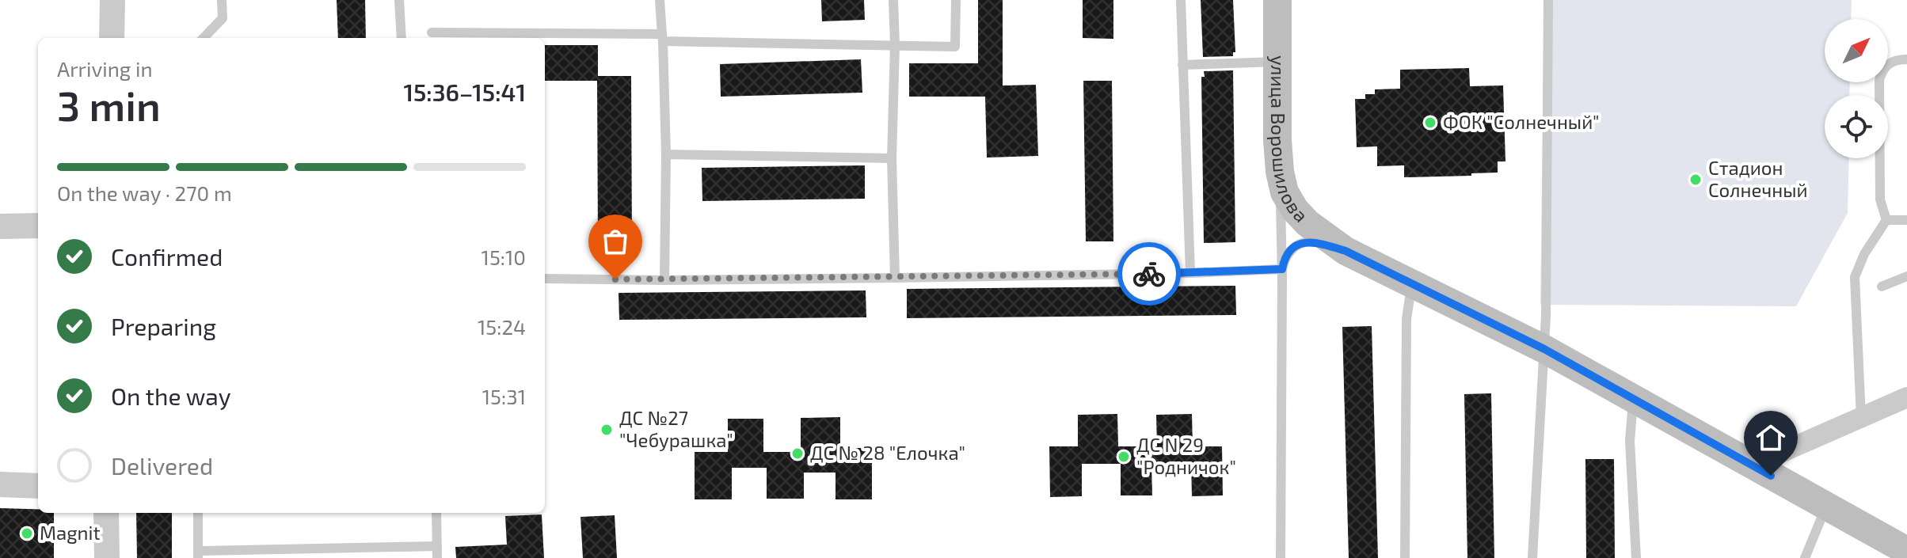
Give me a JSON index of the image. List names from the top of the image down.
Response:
{
  "streets": {
    "main road": ["улица Ворошилова"]
  },
  "places": [
    "ФОК \"Солнечный\"",
    "Стадион Солнечный",
    "ДС №27 \"Чебурашка\"",
    "ДС № 28 \"Елочка\"",
    "ДС N 29 \"Родничок\"",
    "Magnit"
  ],
  "north": "top right",
  "page": {
    "heading": ["3 min", "Arriving in", "15:36–15:41"],
    "bar": "On the way · 270 m",
    "list": [
      ["Confirmed", "15:10"],
      ["Preparing", "15:24"],
      ["On the way", "15:31"],
      "Delivered"
    ]
  }
}
